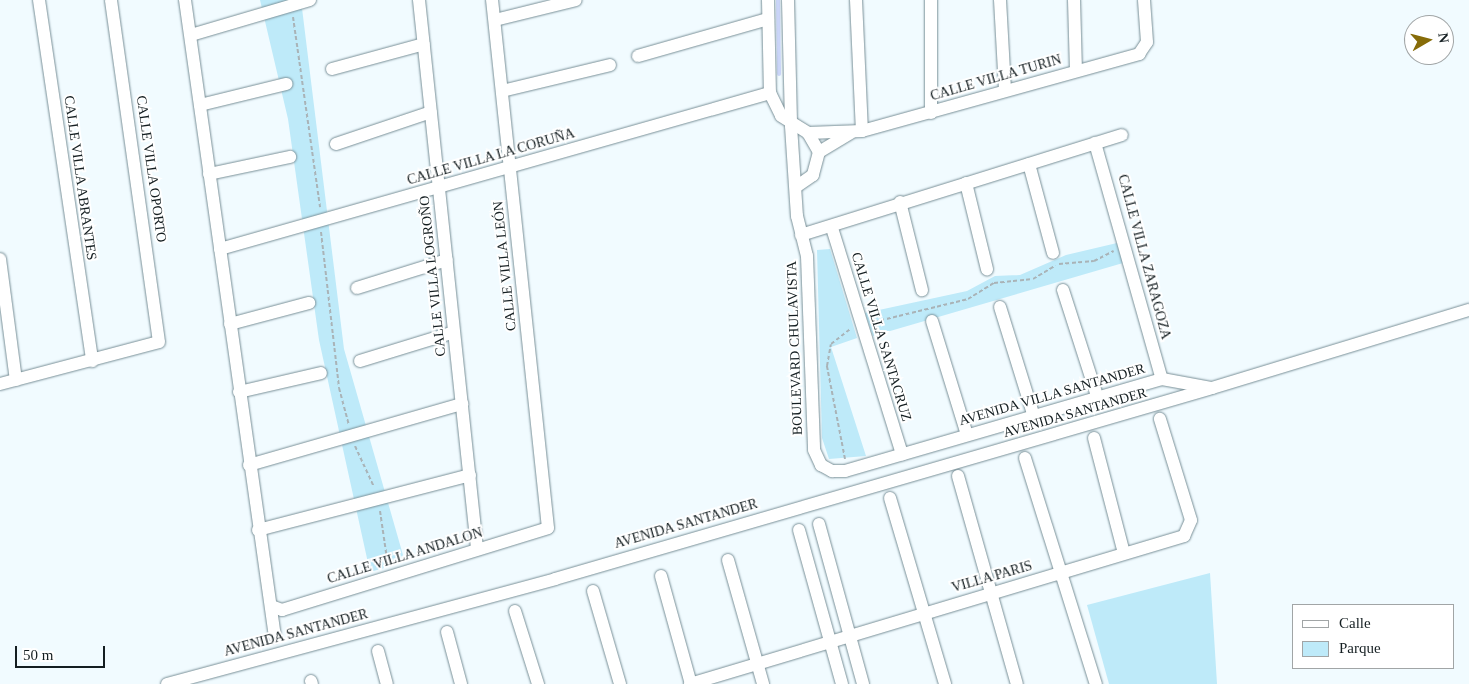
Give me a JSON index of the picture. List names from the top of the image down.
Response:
{
  "streets": {
    "street": [
      "CALLE VILLA TURIN",
      "CALLE VILLA LA CORUÑA",
      "CALLE VILLA OPORTO",
      "CALLE VILLA ABRANTES",
      "CALLE VILLA ZARAGOZA",
      "CALLE VILLA LEÓN",
      "CALLE VILLA LOGROÑO",
      "CALLE VILLA SANTACRUZ",
      "BOULEVARD CHULAVISTA",
      "AVENIDA VILLA SANTANDER",
      "AVENIDA SANTANDER",
      "CALLE VILLA ANDALON",
      "VILLA PARIS"
    ]
  },
  "crossings": [
    ["CALLE VILLA LA CORUÑA", "CALLE VILLA LEÓN"],
    ["CALLE VILLA LA CORUÑA", "CALLE VILLA LOGROÑO"],
    ["CALLE VILLA LA CORUÑA", "BOULEVARD CHULAVISTA"],
    ["CALLE VILLA OPORTO", "CALLE VILLA ABRANTES"],
    ["CALLE VILLA ZARAGOZA", "AVENIDA VILLA SANTANDER"],
    ["CALLE VILLA LEÓN", "CALLE VILLA ANDALON"],
    ["CALLE VILLA LOGROÑO", "CALLE VILLA ANDALON"],
    ["CALLE VILLA SANTACRUZ", "AVENIDA VILLA SANTANDER"],
    ["BOULEVARD CHULAVISTA", "AVENIDA VILLA SANTANDER"],
    ["AVENIDA VILLA SANTANDER", "AVENIDA SANTANDER"]
  ],
  "legend": ["Calle", "Parque"],
  "scale_bar": "50 m",
  "north": "right"
}
